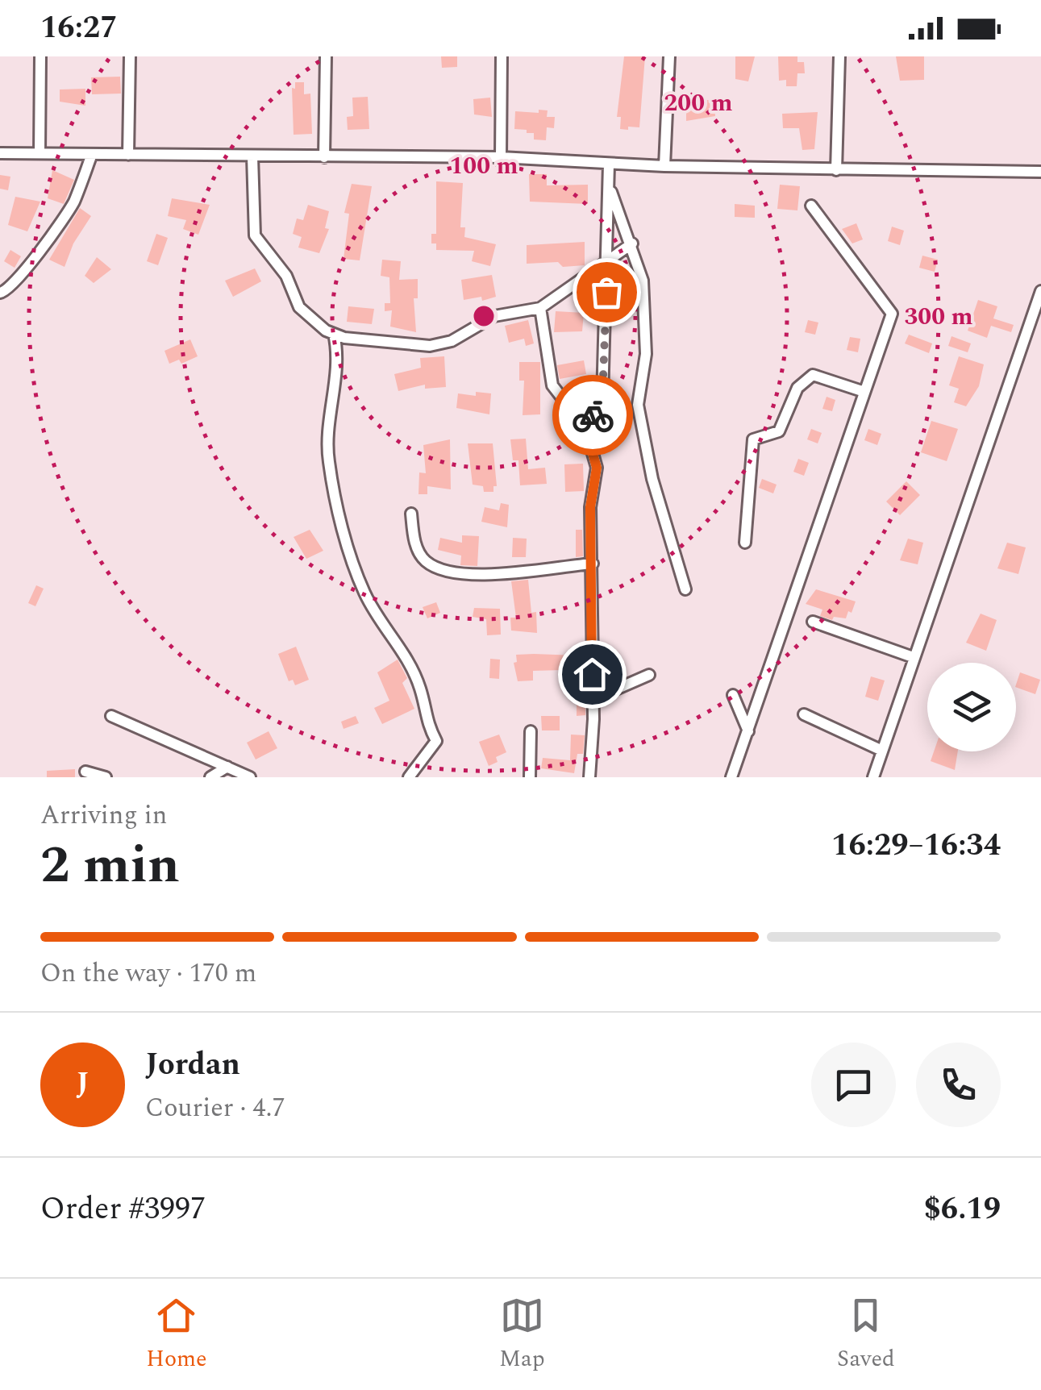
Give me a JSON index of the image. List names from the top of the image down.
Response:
{
  "page": {
    "status": "16:27",
    "heading": ["2 min", "Arriving in", "16:29–16:34"],
    "panel": [
      "Jordan",
      "Courier · 4.7",
      "Order #3997",
      "$6.19"
    ],
    "bar": "On the way · 170 m",
    "round": "J",
    "tabs": ["Home", "Map", "Saved"]
  },
  "rings": ["200 m", "100 m", "300 m"]
}
